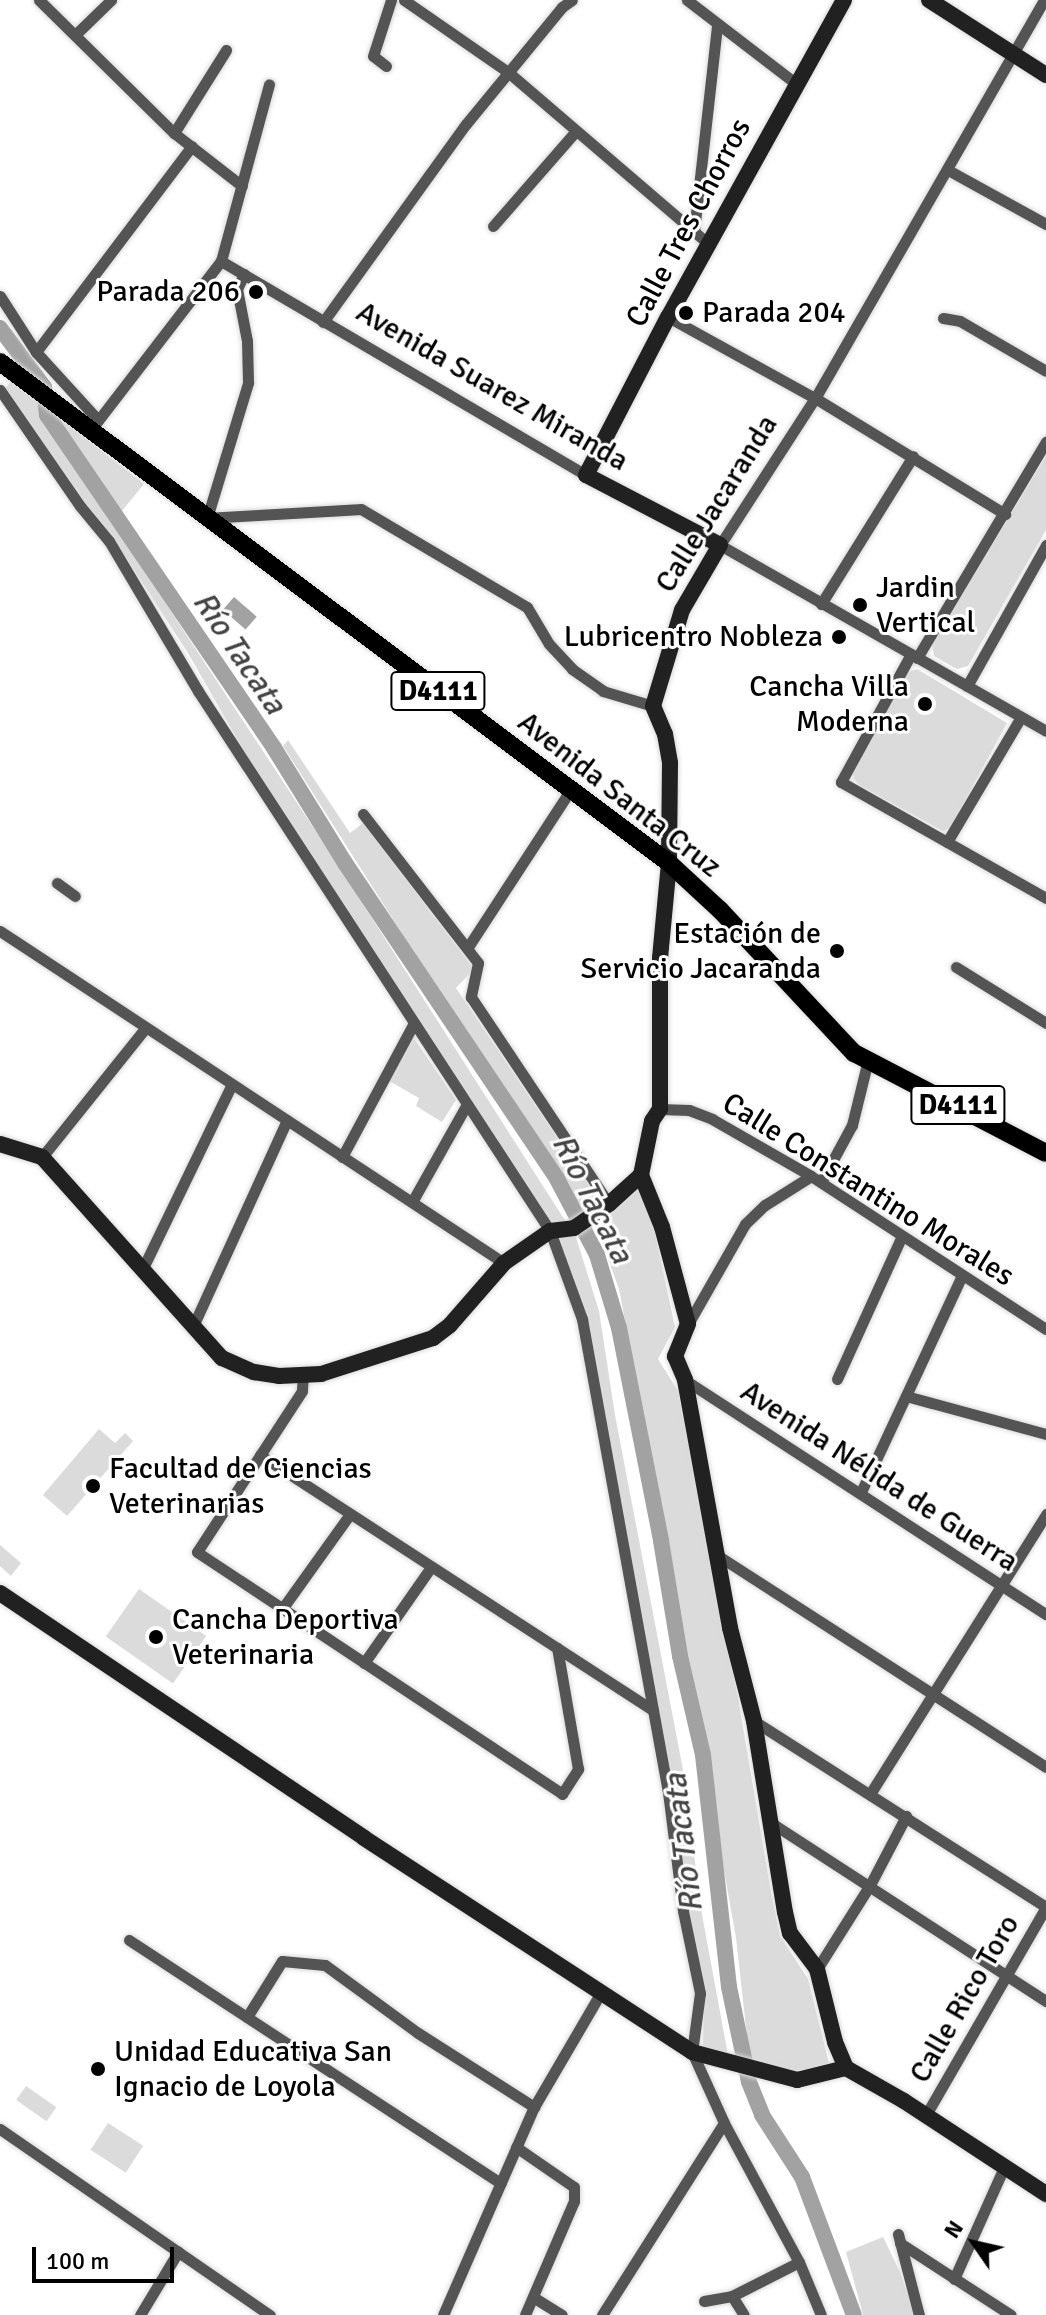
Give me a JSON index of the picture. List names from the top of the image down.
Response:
{
  "streets": {
    "main road": ["D4111", "Avenida Santa Cruz"],
    "street": [
      "Calle Tres Chorros",
      "Avenida Suarez Miranda",
      "Calle Jacaranda",
      "Calle Constantino Morales",
      "Avenida Nélida de Guerra",
      "Calle Rico Toro"
    ]
  },
  "crossings": [
    ["Calle Tres Chorros", "Avenida Suarez Miranda"],
    ["Avenida Suarez Miranda", "Calle Jacaranda"]
  ],
  "water": ["Río Tacata"],
  "places": [
    "Parada 206",
    "Parada 204",
    "Jardin Vertical",
    "Lubricentro Nobleza",
    "Cancha Villa Moderna",
    "Estación de Servicio Jacaranda",
    "Facultad de Ciencias Veterinarias",
    "Cancha Deportiva Veterinaria",
    "Unidad Educativa San Ignacio de Loyola"
  ],
  "scale_bar": "100 m",
  "north": "top left"
}
